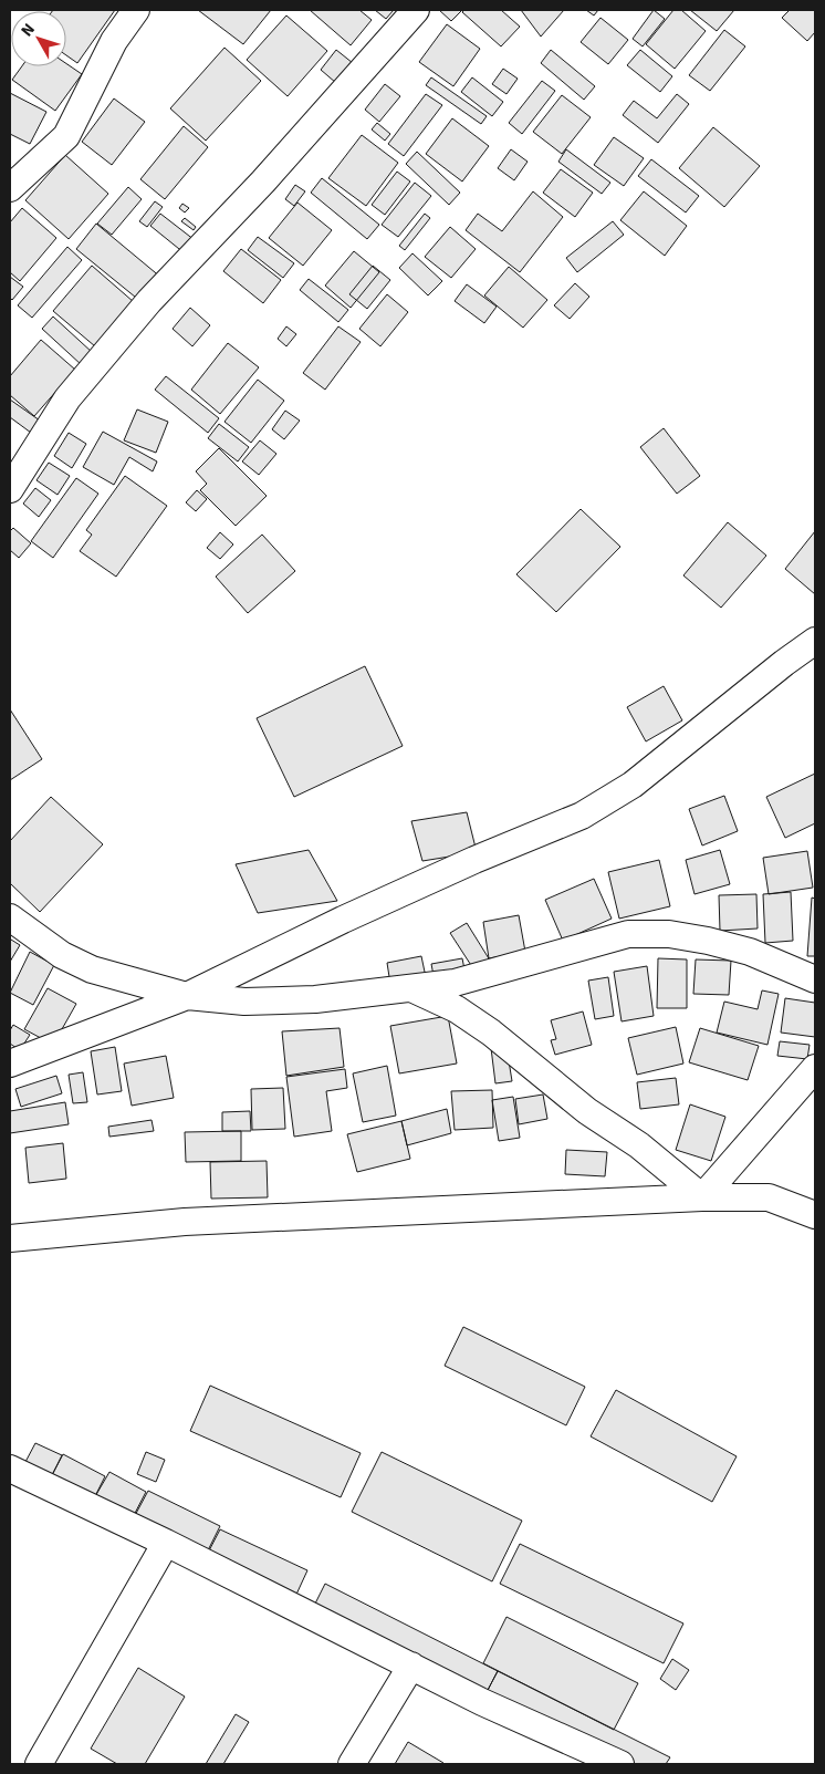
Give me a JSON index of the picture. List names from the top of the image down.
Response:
{
  "north": "top left"
}
